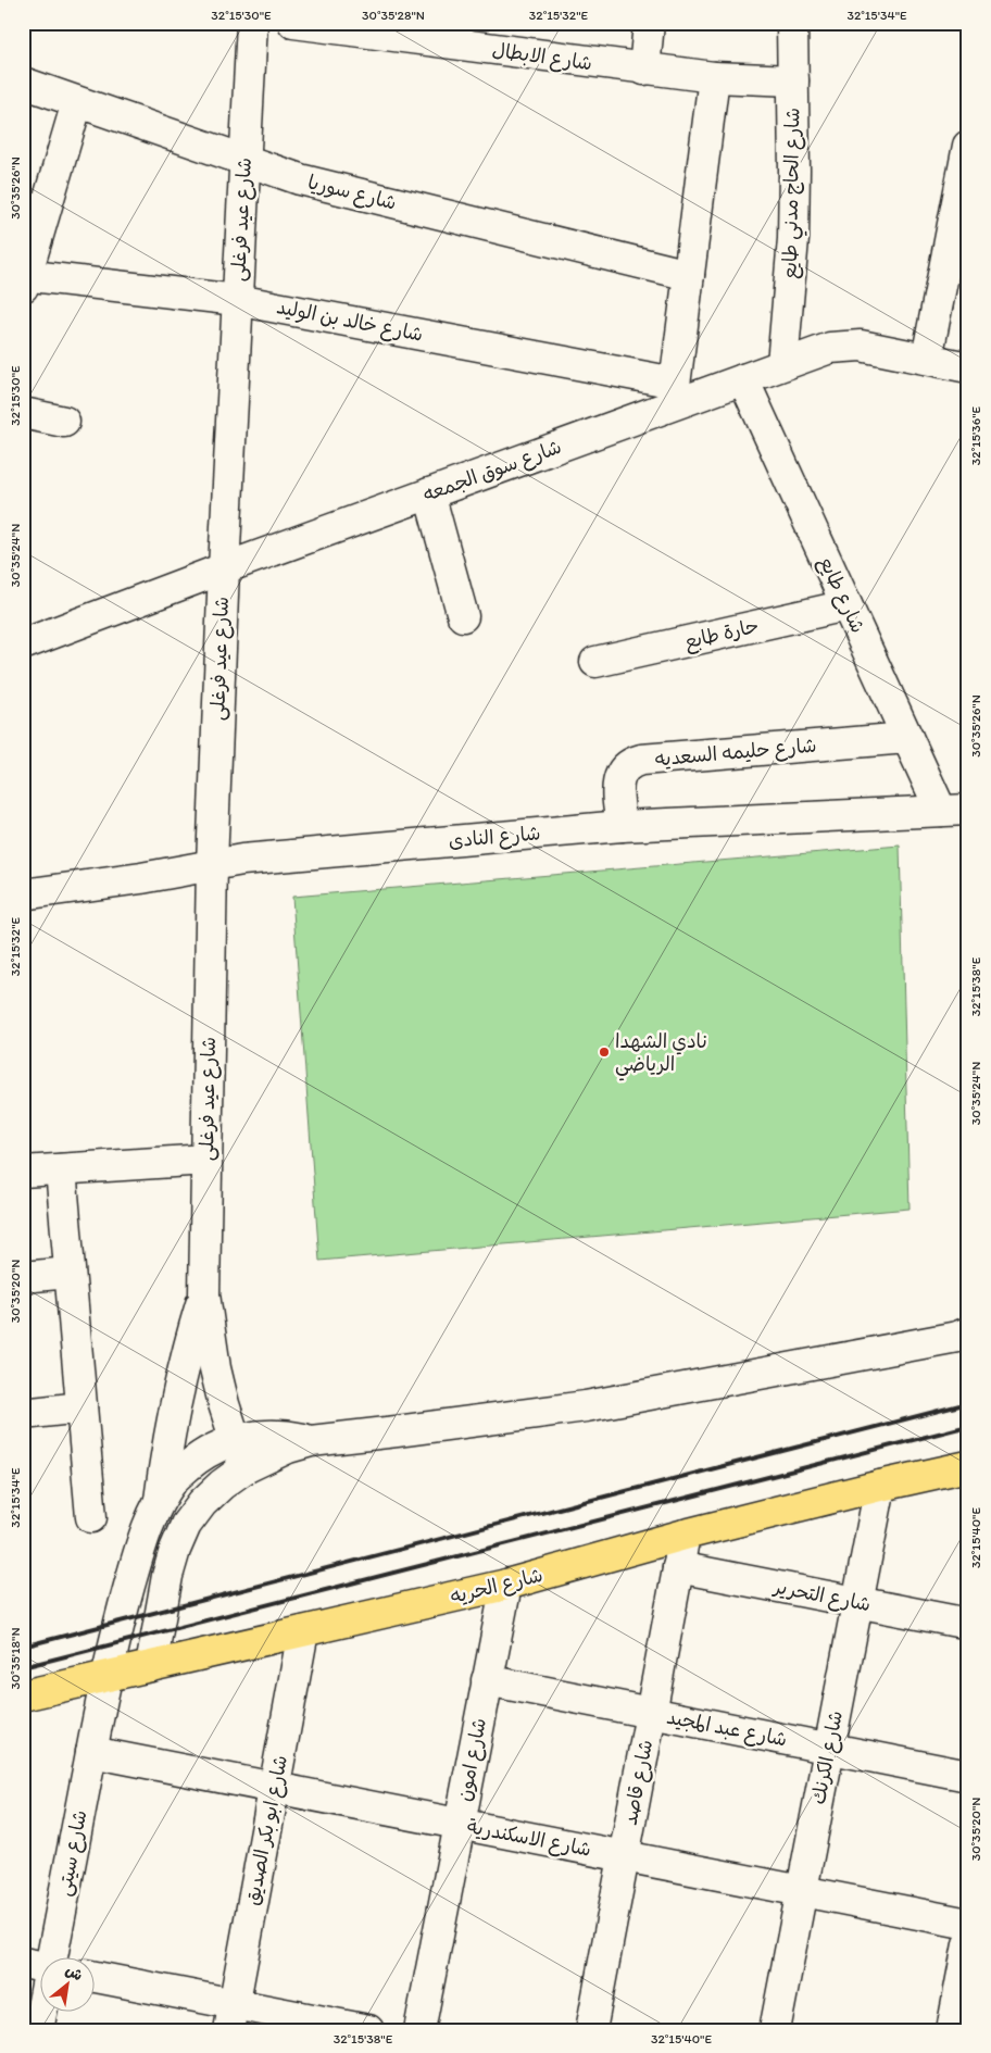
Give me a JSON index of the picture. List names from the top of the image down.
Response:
{
  "streets": {
    "main road": ["شارع الحريه"],
    "street": [
      "شارع الابطال",
      "شارع سوريا",
      "شارع الحاج مدني طايع",
      "شارع عيد فرغلى",
      "شارع خالد بن الوليد",
      "شارع سوق الجمعه",
      "شارع طايع",
      "حارة طابع",
      "شارع حليمه السعديه",
      "شارع النادى",
      "شارع التحرير",
      "شارع عبد المجيد",
      "شارع الكرنك",
      "شارع امون",
      "شارع قاصد",
      "شارع ابو بكر الصديق",
      "شارع الاسكندرية",
      "شارع سيتى"
    ]
  },
  "crossings": [
    ["شارع الابطال", "شارع الحاج مدني طايع"],
    ["شارع سوريا", "شارع عيد فرغلى"],
    ["شارع الحاج مدني طايع", "شارع سوق الجمعه"],
    ["شارع عيد فرغلى", "شارع خالد بن الوليد"],
    ["شارع عيد فرغلى", "شارع سوق الجمعه"],
    ["شارع عيد فرغلى", "شارع النادى"],
    ["شارع عيد فرغلى", "شارع سيتى"],
    ["شارع خالد بن الوليد", "شارع سوق الجمعه"],
    ["شارع سوق الجمعه", "شارع طايع"],
    ["شارع طايع", "حارة طابع"],
    ["شارع طايع", "شارع حليمه السعديه"],
    ["شارع طايع", "شارع النادى"],
    ["شارع حليمه السعديه", "شارع النادى"],
    ["شارع الحريه", "شارع الكرنك"],
    ["شارع الحريه", "شارع امون"],
    ["شارع الحريه", "شارع قاصد"],
    ["شارع الحريه", "شارع ابو بكر الصديق"],
    ["شارع الحريه", "شارع سيتى"],
    ["شارع التحرير", "شارع الكرنك"],
    ["شارع التحرير", "شارع قاصد"],
    ["شارع عبد المجيد", "شارع الكرنك"],
    ["شارع عبد المجيد", "شارع امون"],
    ["شارع عبد المجيد", "شارع قاصد"],
    ["شارع الكرنك", "شارع الاسكندرية"],
    ["شارع امون", "شارع الاسكندرية"],
    ["شارع قاصد", "شارع الاسكندرية"],
    ["شارع ابو بكر الصديق", "شارع الاسكندرية"],
    ["شارع الاسكندرية", "شارع سيتى"]
  ],
  "places": ["نادي الشهدا الرياضي"],
  "north": "top right",
  "coordinates": [
    "32°15'30\"E",
    "30°35'28\"N",
    "32°15'32\"E",
    "32°15'34\"E",
    "30°35'26\"N",
    "32°15'36\"E",
    "30°35'24\"N",
    "32°15'38\"E",
    "30°35'20\"N",
    "32°15'40\"E",
    "30°35'18\"N"
  ]
}
